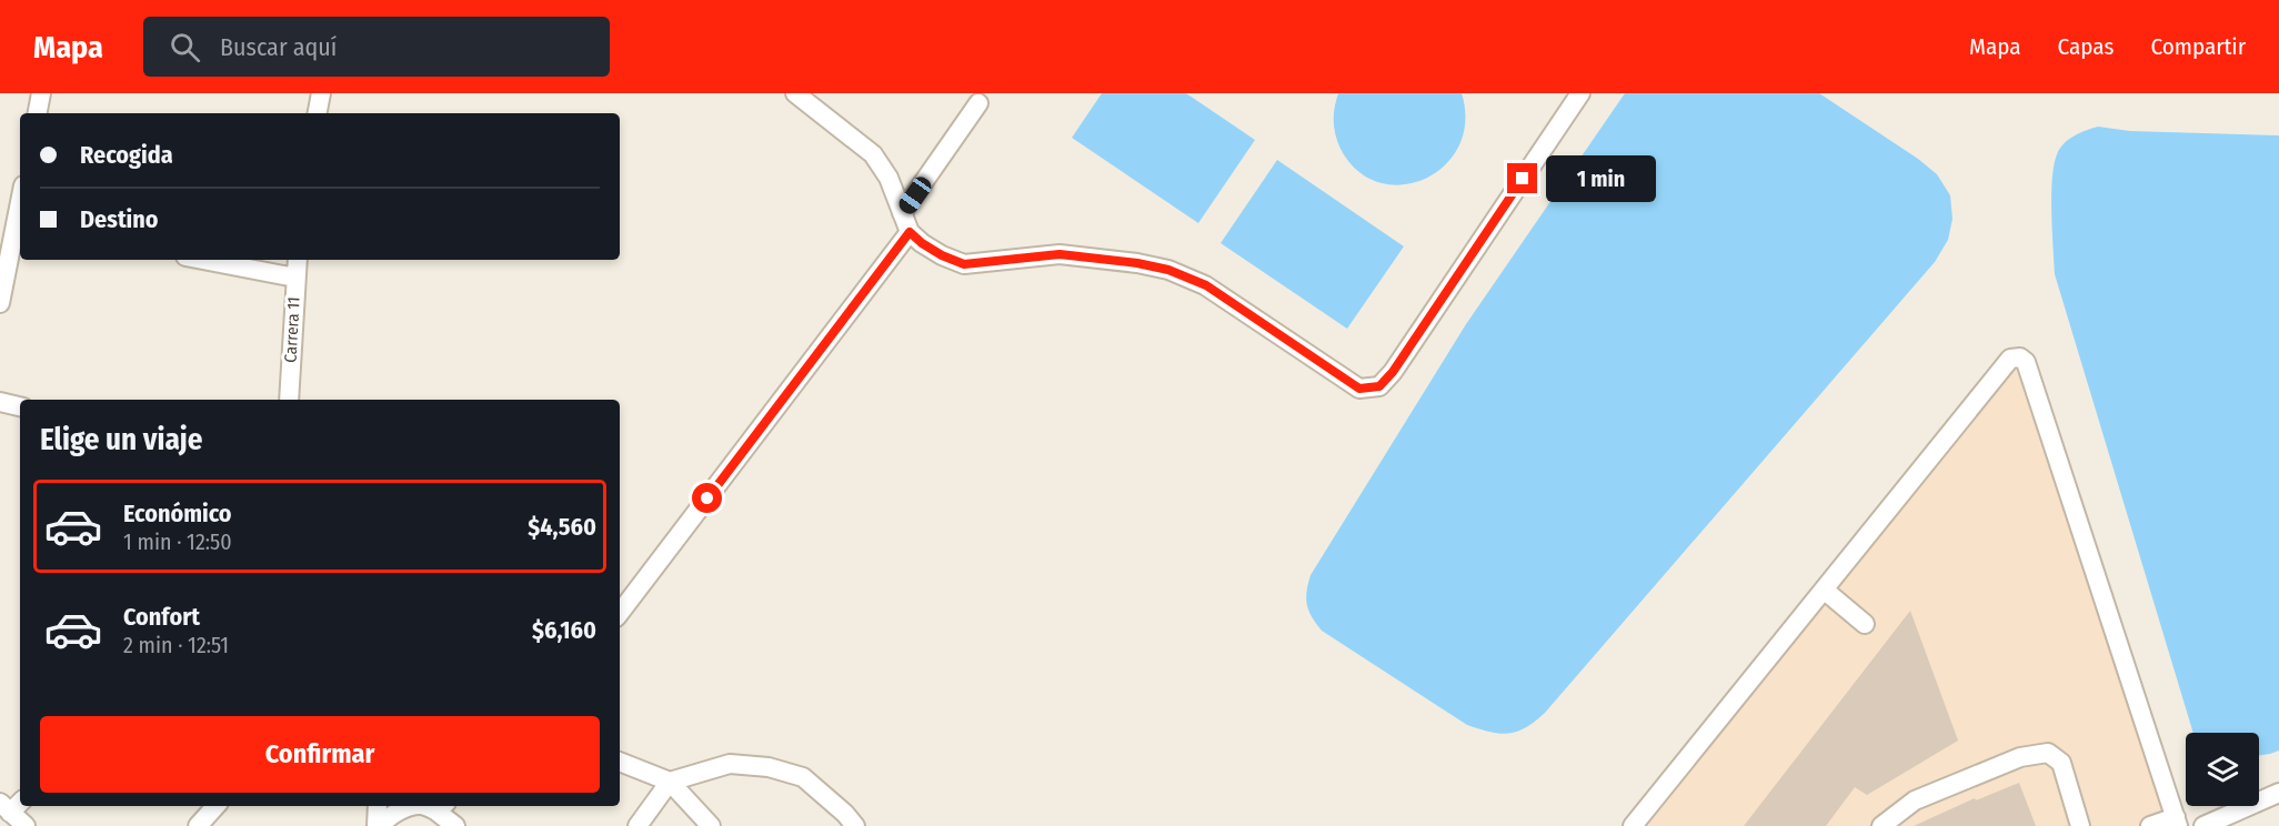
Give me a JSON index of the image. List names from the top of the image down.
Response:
{
  "streets": {
    "street": ["Carrera 11"]
  },
  "page": {
    "header": "Mapa",
    "search": "Buscar aquí",
    "nav": ["Mapa", "Capas", "Compartir"],
    "banner": ["Recogida", "Destino"],
    "bubble": "1 min",
    "heading": "Elige un viaje",
    "list": [
      {
        "name": "Económico",
        "note": "1 min · 12:50",
        "value": "$4,560"
      },
      {
        "name": "Confort",
        "note": "2 min · 12:51",
        "value": "$6,160"
      }
    ],
    "buttons": "Confirmar"
  }
}
